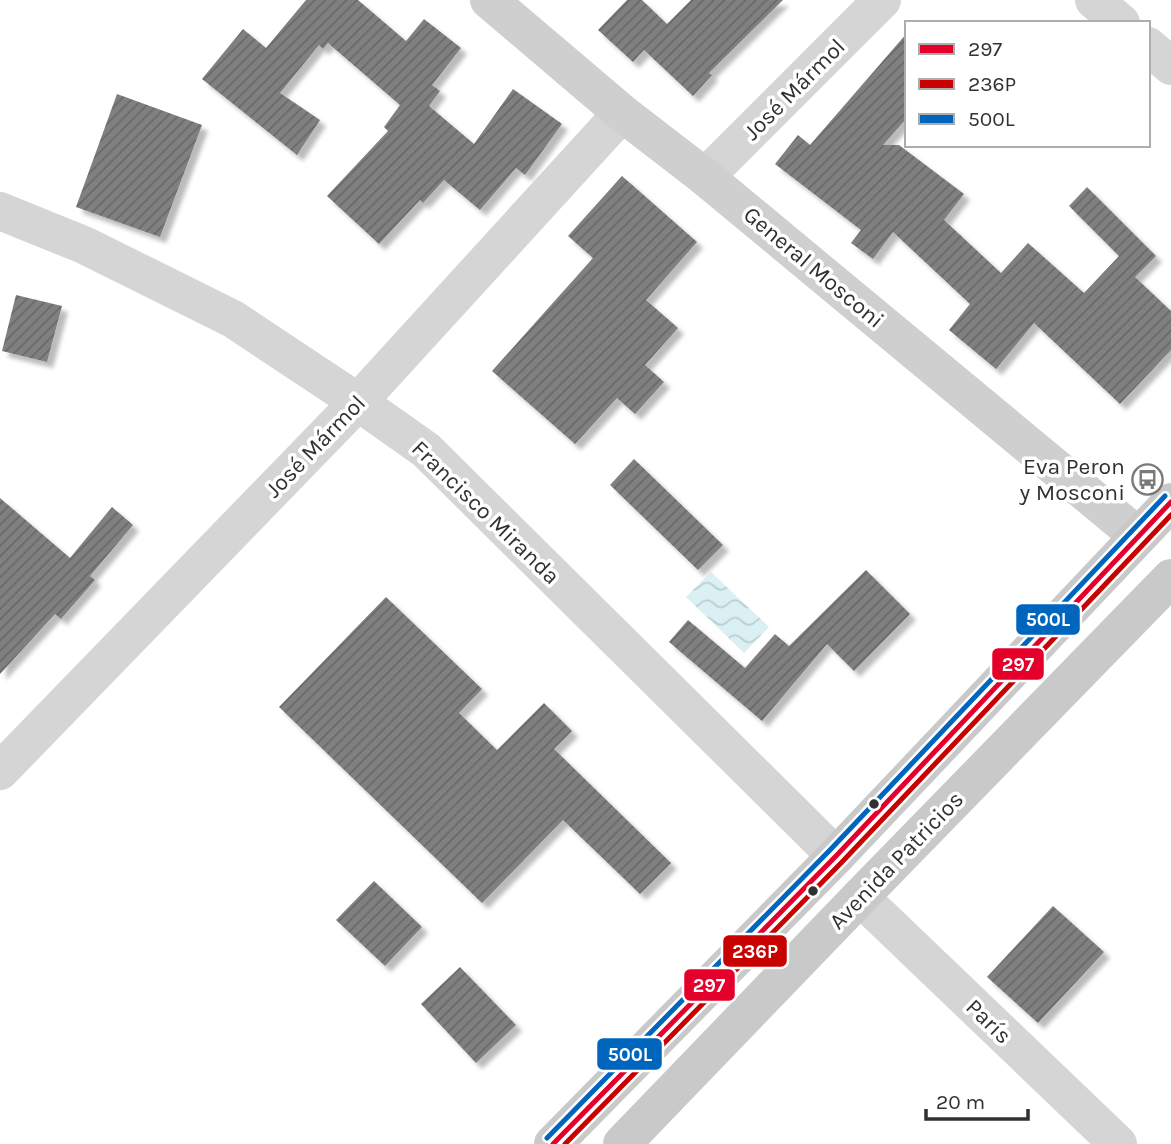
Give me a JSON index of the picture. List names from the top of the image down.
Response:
{
  "streets": {
    "main road": ["Avenida Patricios"],
    "street": [
      "José Mármol",
      "General Mosconi",
      "Francisco Miranda",
      "París"
    ]
  },
  "crossings": [
    ["José Mármol", "General Mosconi"],
    ["José Mármol", "Francisco Miranda"],
    ["General Mosconi", "Avenida Patricios"],
    ["Francisco Miranda", "Avenida Patricios"],
    ["Avenida Patricios", "París"]
  ],
  "places": {
    "bus stop": ["Eva Peron y Mosconi"]
  },
  "lines": ["transit line 500L", "transit line 297", "transit line 236P"],
  "legend": ["297", "236P", "500L"],
  "scale_bar": "20 m"
}
